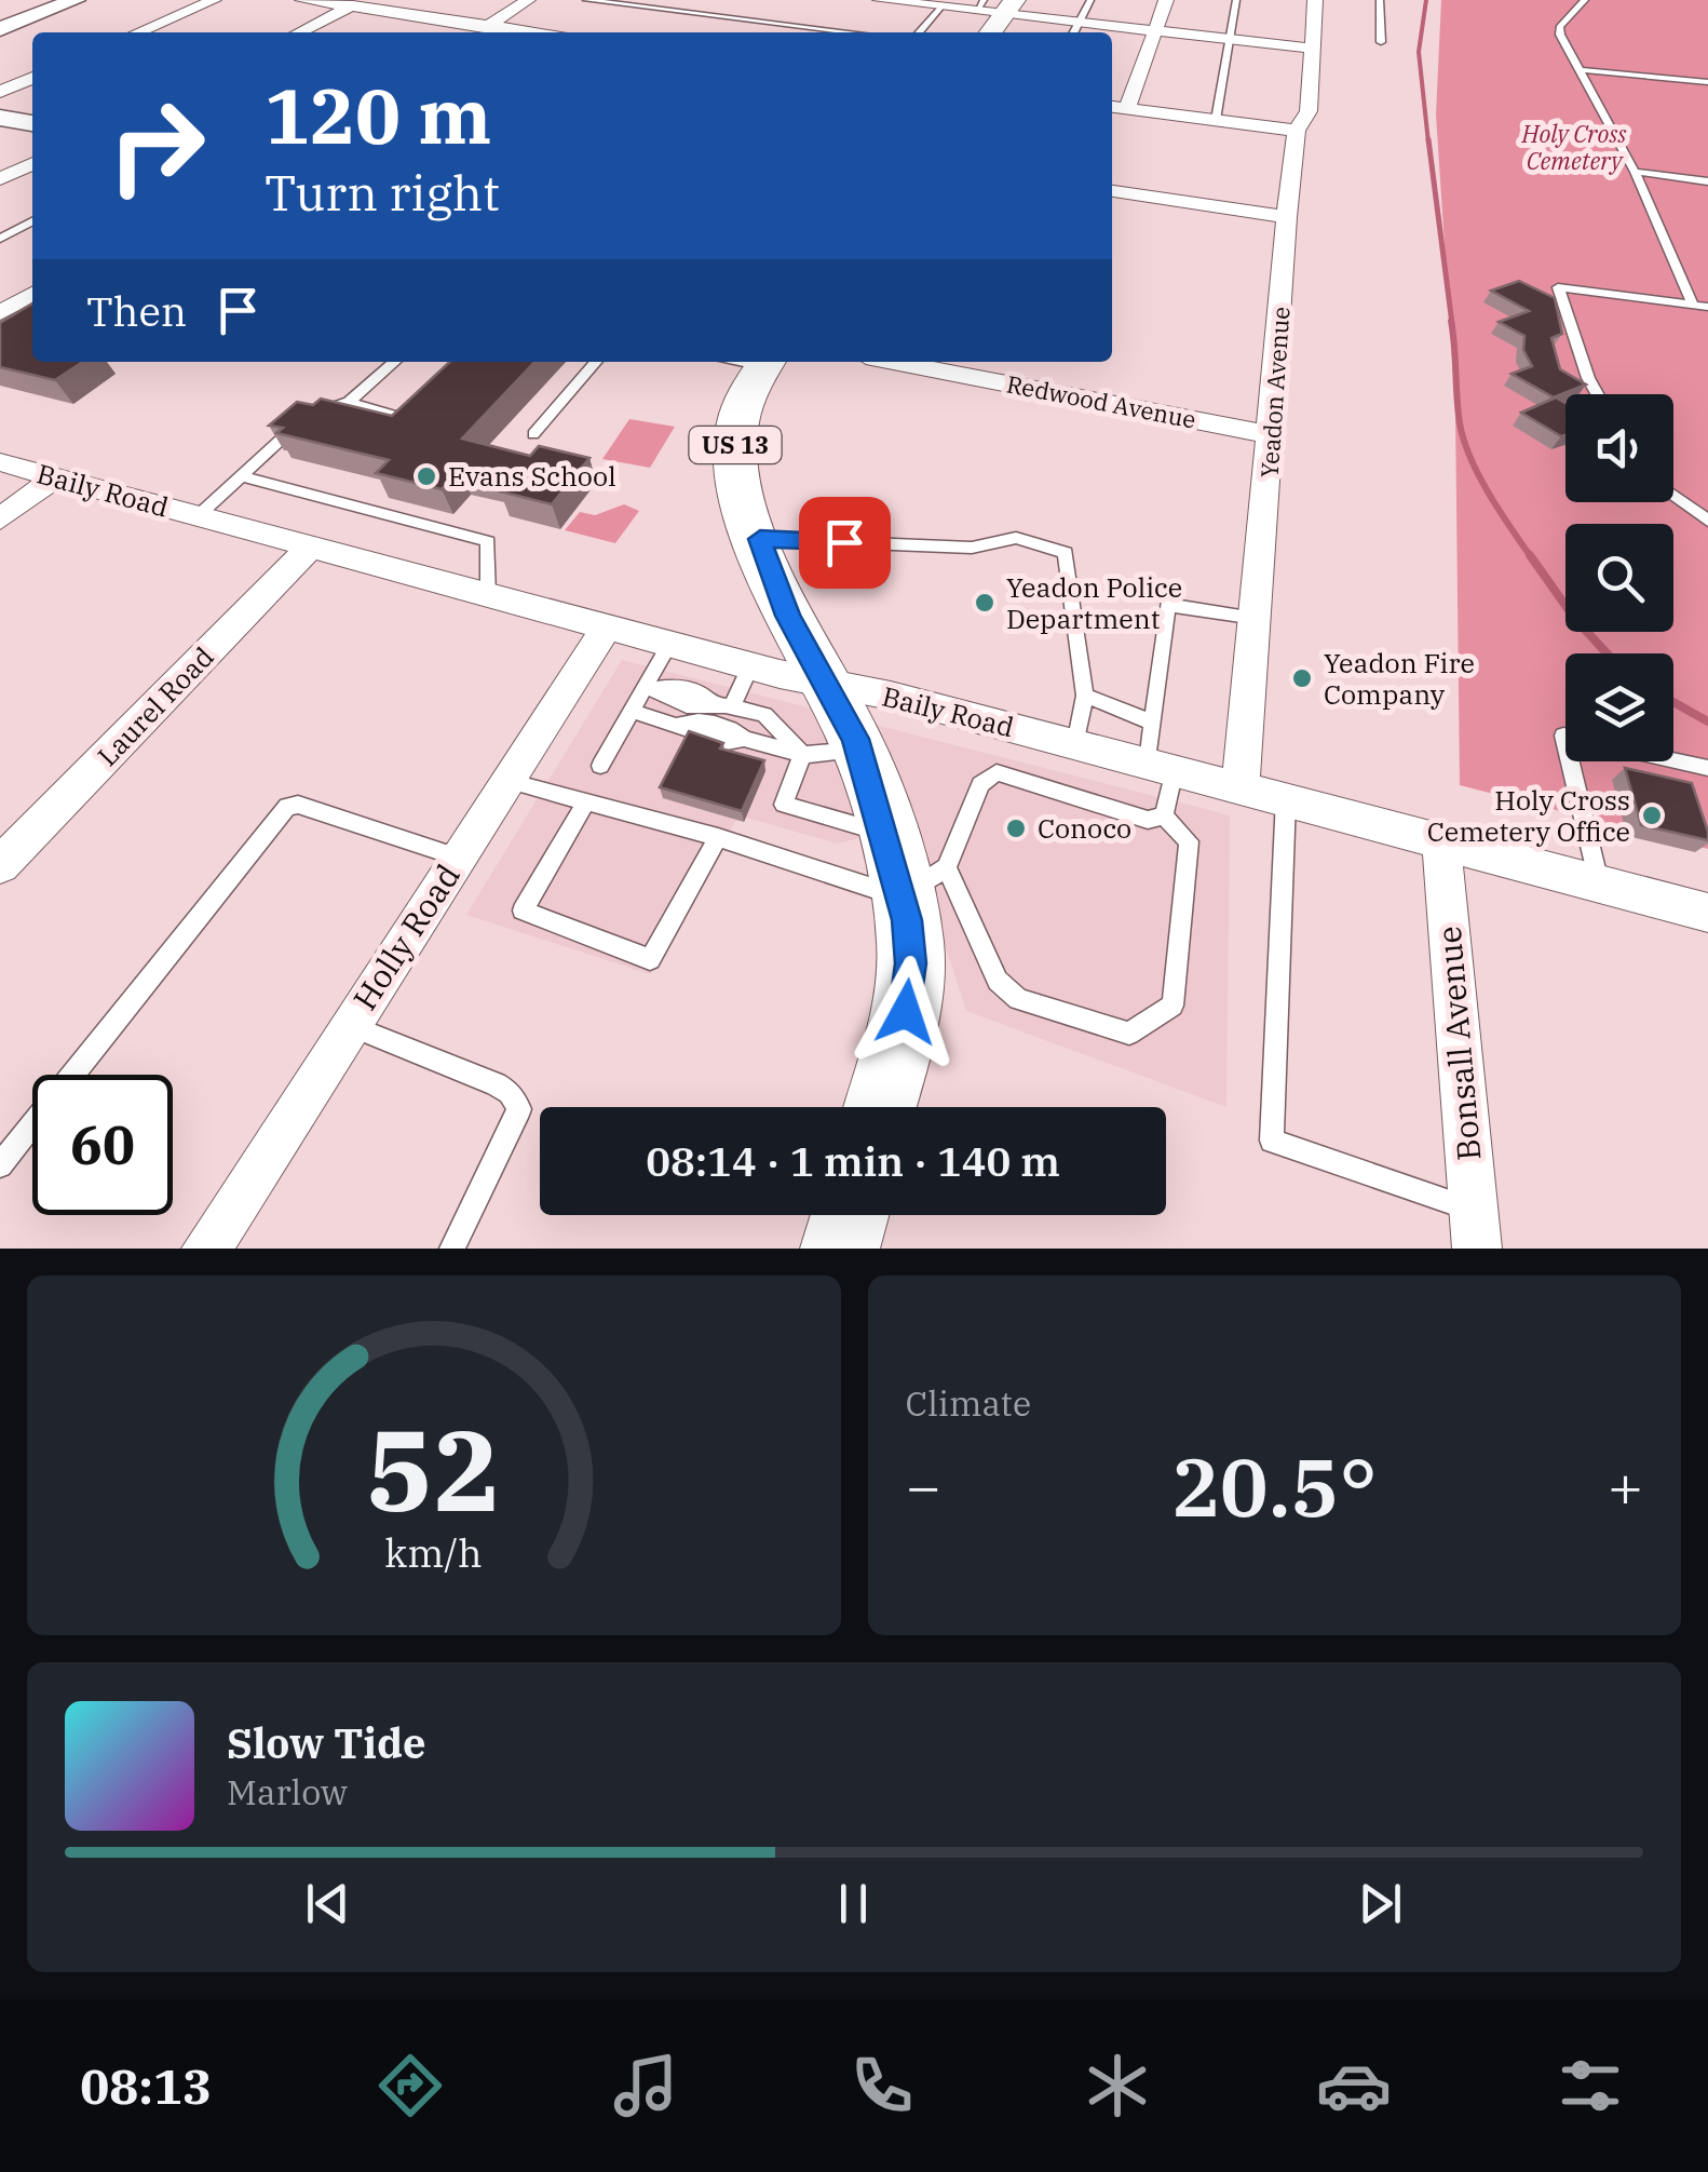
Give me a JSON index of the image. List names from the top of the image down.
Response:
{
  "streets": {
    "main road": ["US 13"],
    "street": [
      "Yeadon Avenue",
      "Redwood Avenue",
      "Baily Road",
      "Laurel Road",
      "Holly Road",
      "Bonsall Avenue"
    ]
  },
  "crossings": [
    ["Yeadon Avenue", "Redwood Avenue"],
    ["Yeadon Avenue", "Baily Road"],
    ["US 13", "Baily Road"],
    ["Baily Road", "Laurel Road"],
    ["Baily Road", "Holly Road"],
    ["Baily Road", "Bonsall Avenue"]
  ],
  "parks": ["Holy Cross Cemetery"],
  "places": [
    "Evans School",
    "Yeadon Police Department",
    "Yeadon Fire Company",
    "Holy Cross Cemetery Office",
    "Conoco"
  ],
  "page": {
    "turn": ["120 m", "Turn right"],
    "then": "Then",
    "limit": "60",
    "trip": "08:14 · 1 min · 140 m",
    "tile": "Climate",
    "heat": ["−", "20.5°", "+"],
    "song": ["Slow Tide", "Marlow"],
    "tabs": "08:13",
    "gauge": ["52", "km/h"]
  }
}
